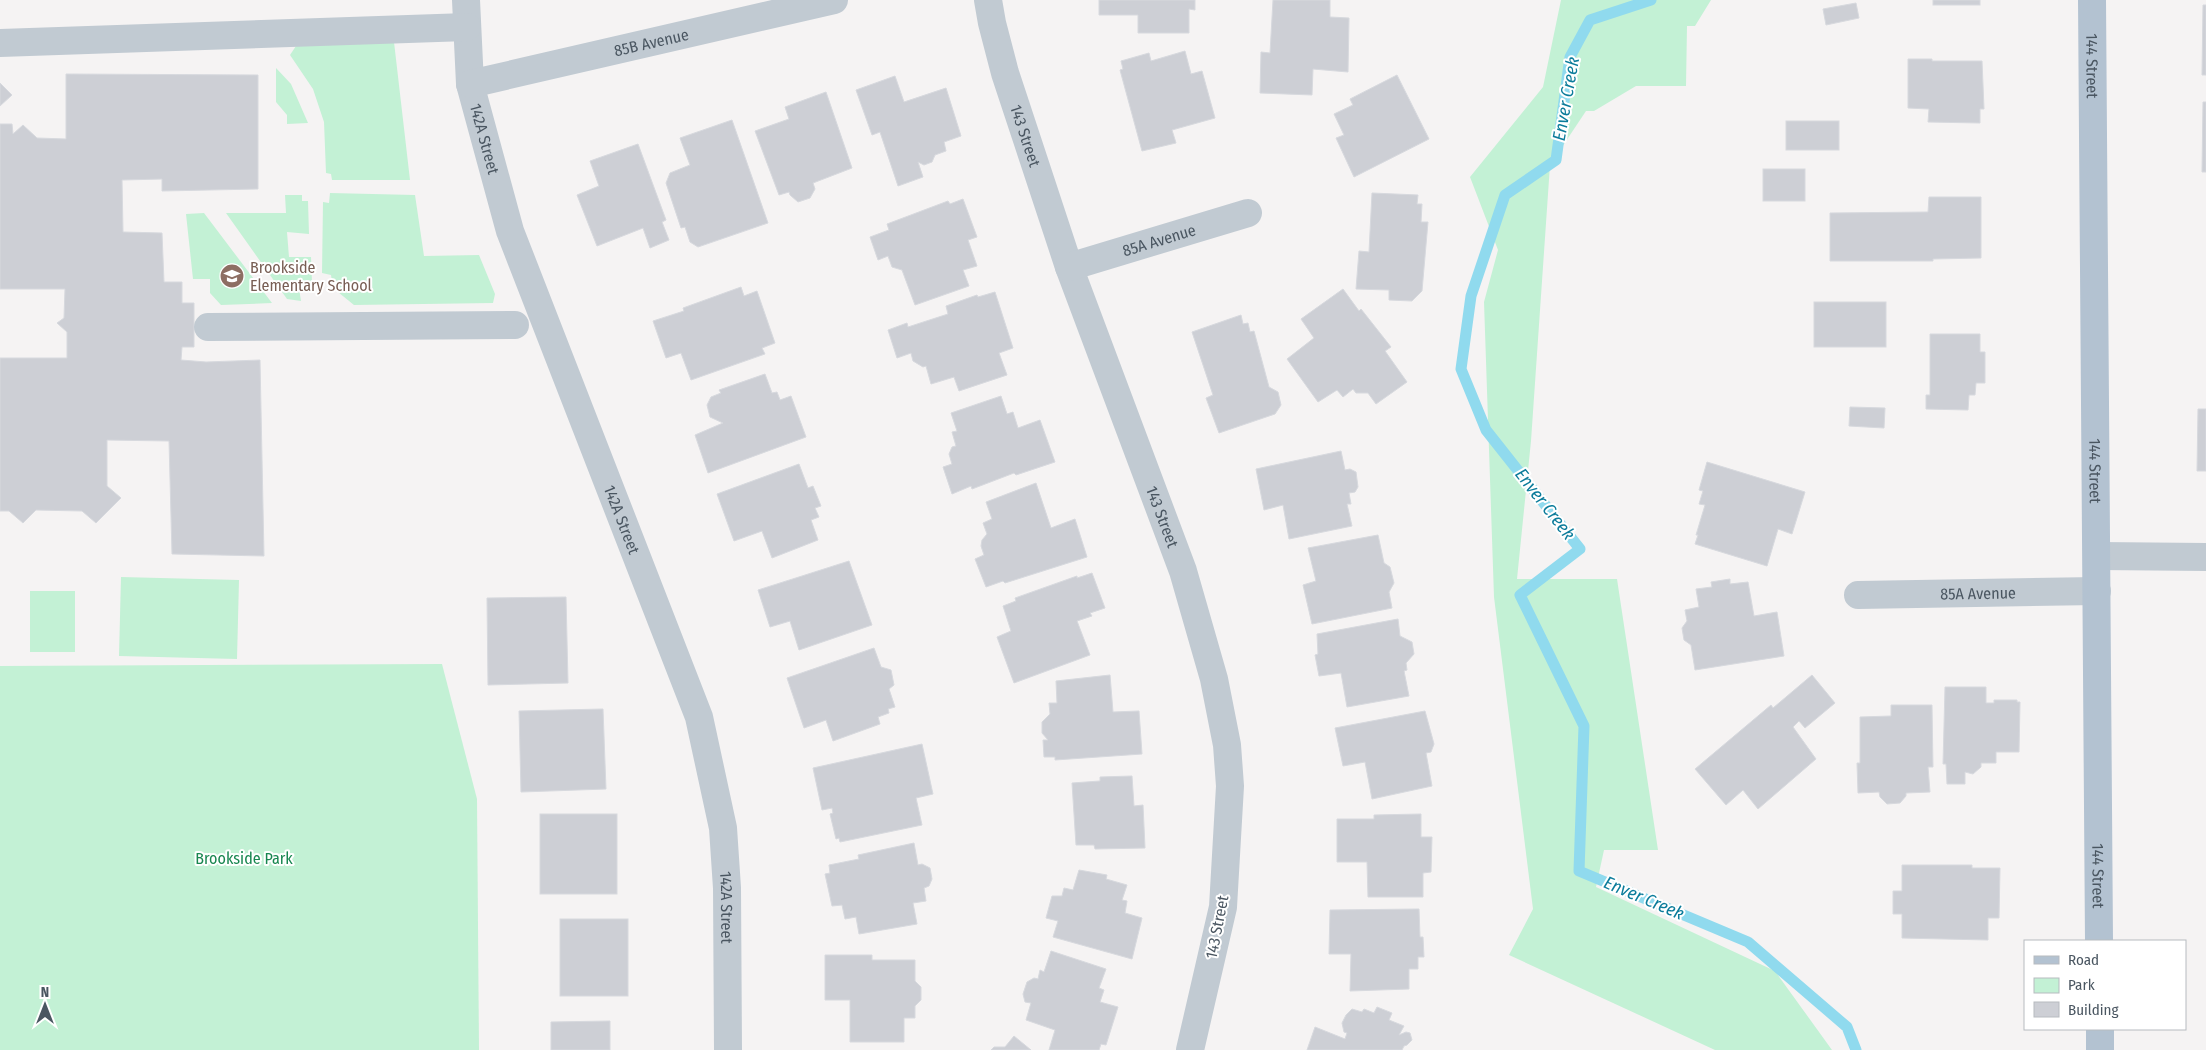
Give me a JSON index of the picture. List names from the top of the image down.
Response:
{
  "streets": {
    "main road": ["144 Street"],
    "street": [
      "85B Avenue",
      "143 Street",
      "142A Street",
      "85A Avenue"
    ]
  },
  "crossings": [
    ["85B Avenue", "142A Street"],
    ["144 Street", "85A Avenue"],
    ["143 Street", "85A Avenue"]
  ],
  "water": ["Enver Creek"],
  "parks": ["Brookside Park"],
  "places": {
    "school or university": ["Brookside Elementary School"]
  },
  "legend": ["Road", "Park", "Building"],
  "north": "top"
}
